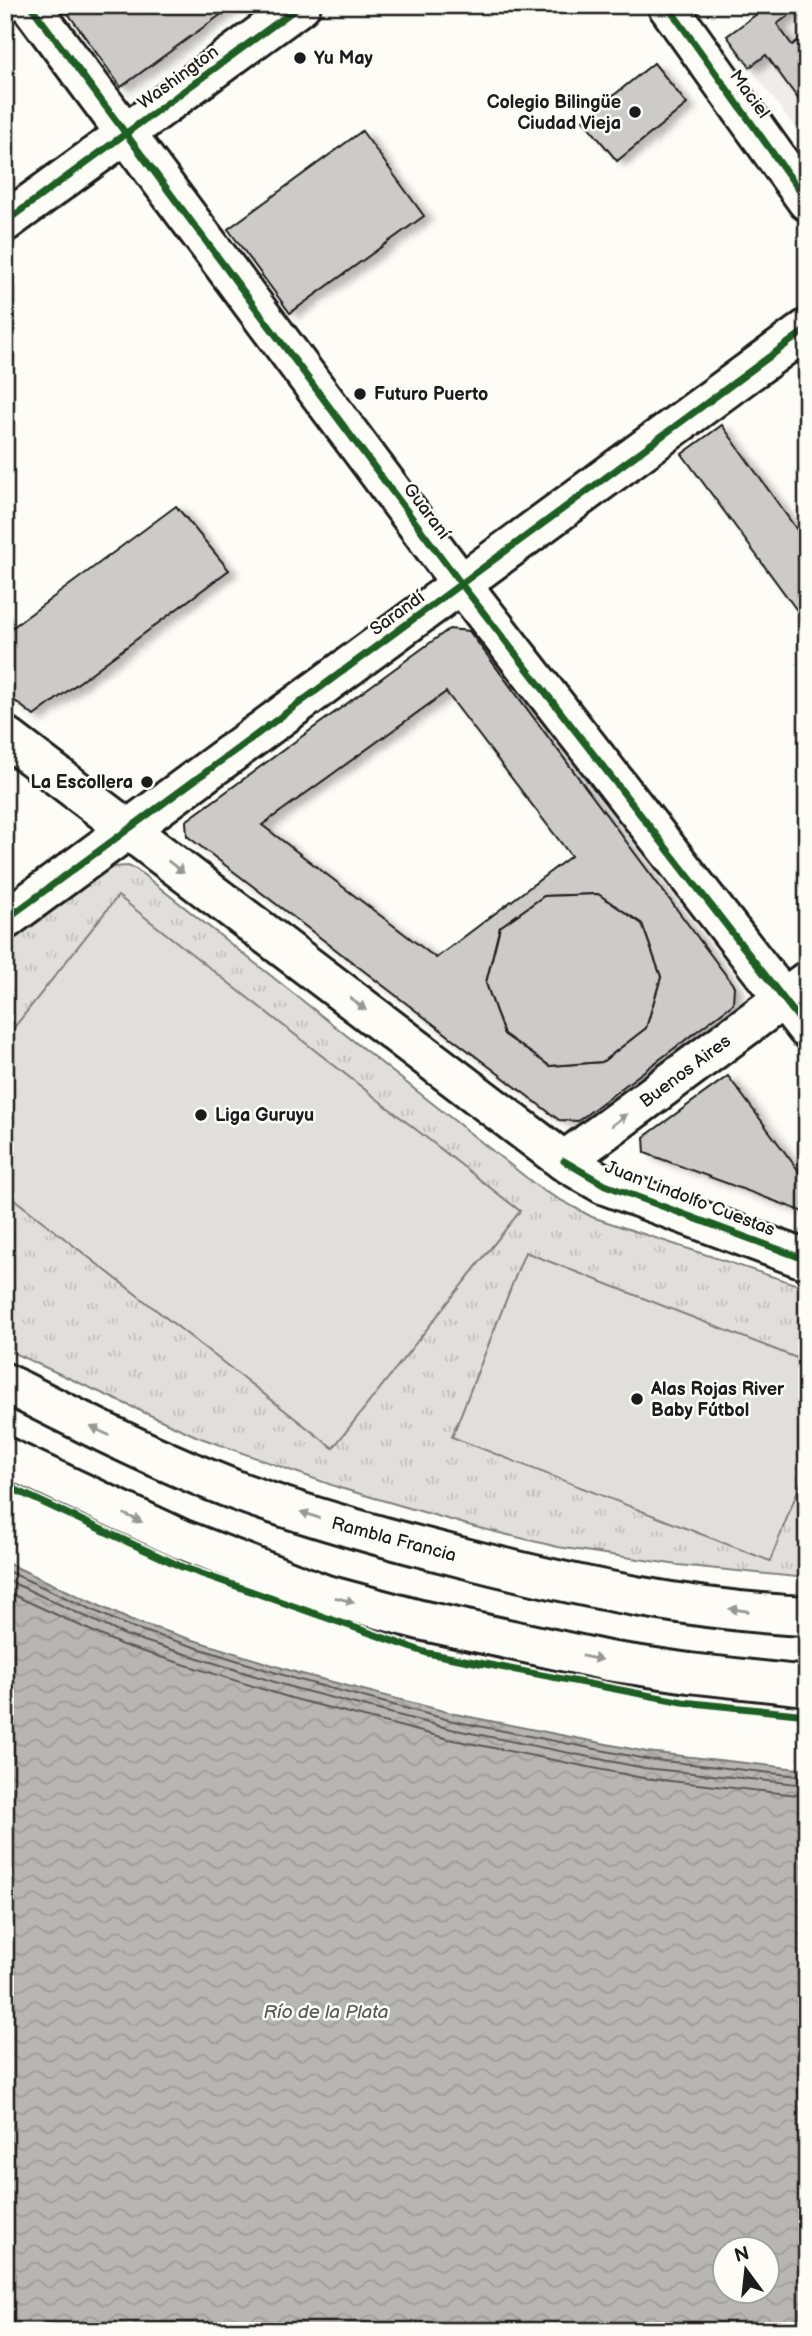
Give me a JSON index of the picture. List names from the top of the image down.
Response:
{
  "streets": {
    "street": [
      "Washington",
      "Maciel",
      "Guaraní",
      "Sarandí",
      "Buenos Aires",
      "Juan Lindolfo Cuestas",
      "Rambla Francia"
    ]
  },
  "crossings": [
    ["Washington", "Guaraní"],
    ["Guaraní", "Sarandí"],
    ["Guaraní", "Buenos Aires"],
    ["Sarandí", "Juan Lindolfo Cuestas"],
    ["Buenos Aires", "Juan Lindolfo Cuestas"]
  ],
  "one_way": ["Buenos Aires", "Juan Lindolfo Cuestas"],
  "water": ["Río de la Plata"],
  "places": [
    "Yu May",
    "Colegio Bilingüe Ciudad Vieja",
    "Futuro Puerto",
    "La Escollera",
    "Liga Guruyu",
    "Alas Rojas River Baby Fútbol"
  ],
  "north": "top"
}
